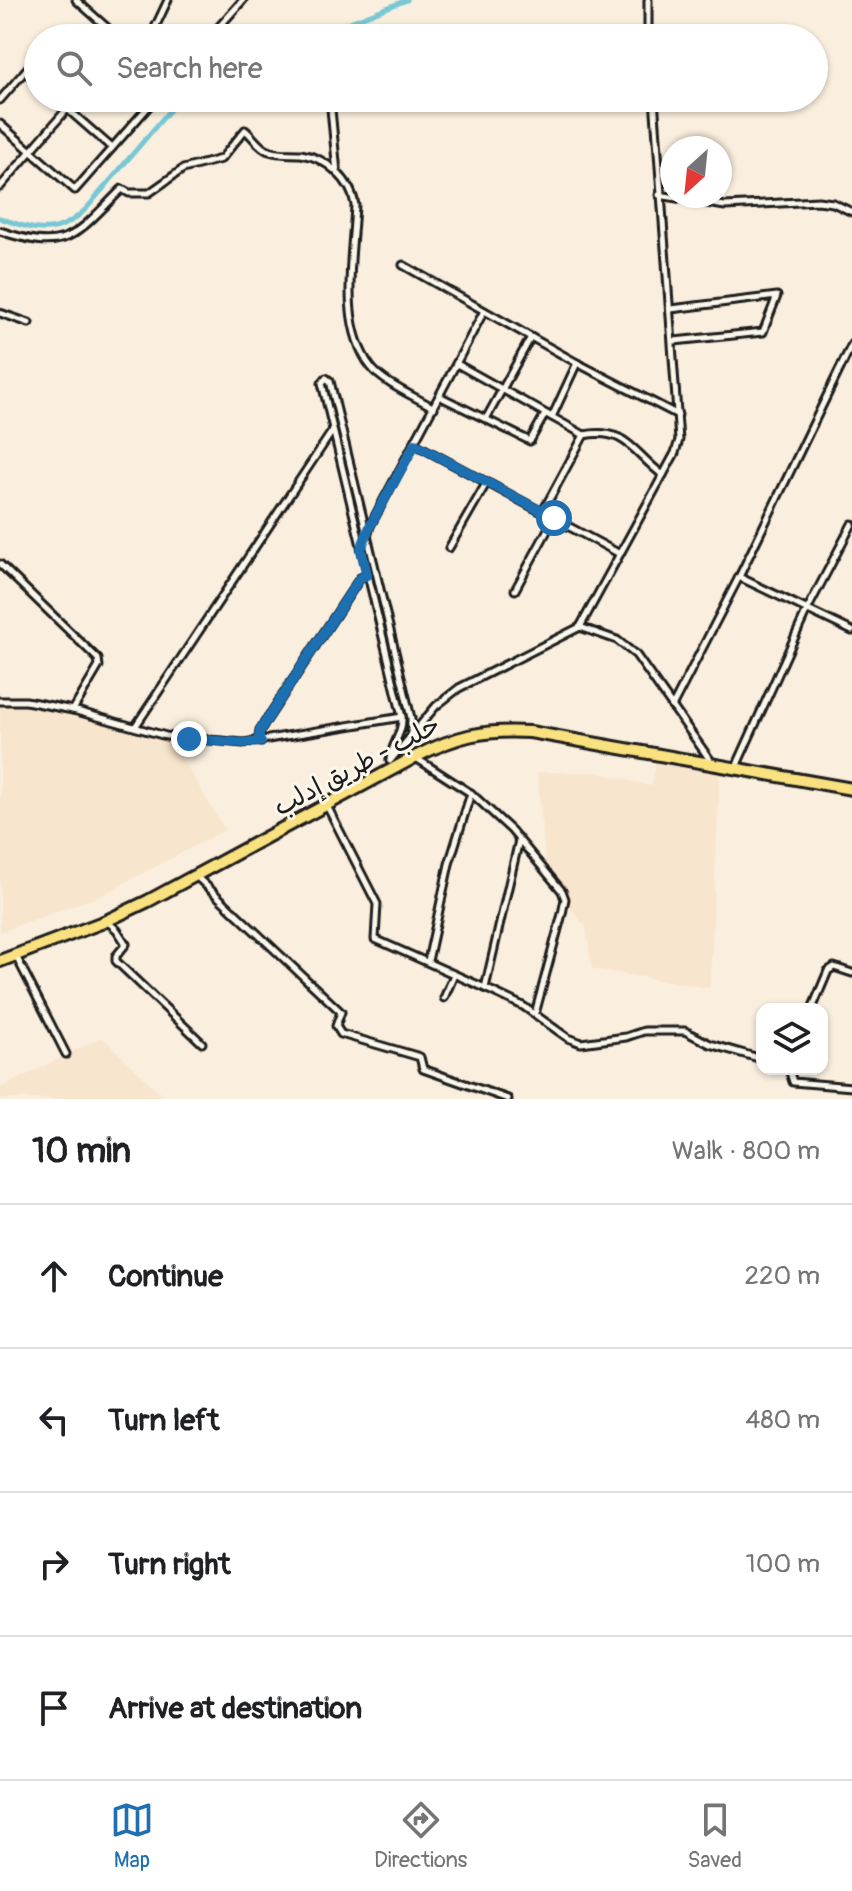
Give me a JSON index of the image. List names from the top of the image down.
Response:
{
  "streets": {
    "highway": ["حلب - طريق إدلب"]
  },
  "north": "bottom left",
  "page": {
    "search": "Search here",
    "heading": ["10 min", "Walk · 800 m"],
    "list": [
      ["Continue", "220 m"],
      ["Turn left", "480 m"],
      ["Turn right", "100 m"],
      "Arrive at destination"
    ],
    "nav": ["Map", "Directions", "Saved"]
  }
}
